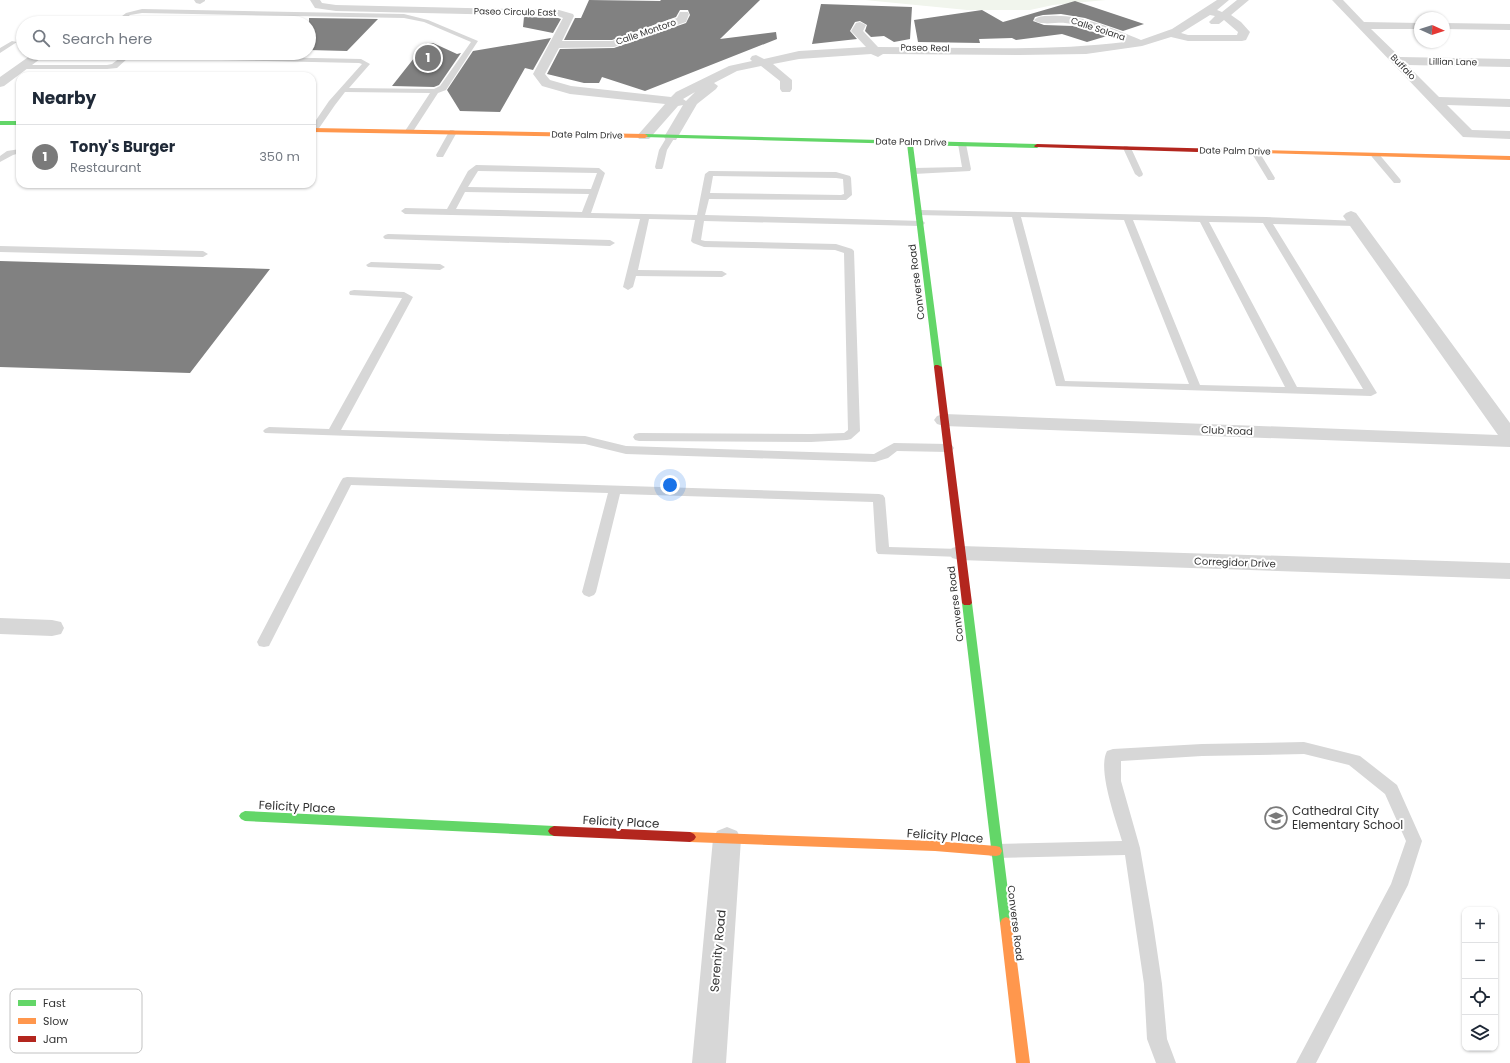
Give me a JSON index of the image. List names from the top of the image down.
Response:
{
  "streets": {
    "street": [
      "Paseo Circulo East",
      "Calle Solana",
      "Calle Montoro",
      "Paseo Real",
      "Lillian Lane",
      "Buffalo",
      "Date Palm Drive",
      "Converse Road",
      "Club Road",
      "Corregidor Drive",
      "Felicity Place",
      "Serenity Road"
    ]
  },
  "crossings": [
    ["Paseo Circulo East", "Calle Montoro"],
    ["Paseo Circulo East", "Paseo Real"],
    ["Calle Solana", "Paseo Real"],
    ["Paseo Real", "Date Palm Drive"],
    ["Lillian Lane", "Buffalo"],
    ["Date Palm Drive", "Converse Road"],
    ["Converse Road", "Club Road"],
    ["Converse Road", "Corregidor Drive"],
    ["Converse Road", "Felicity Place"],
    ["Felicity Place", "Serenity Road"]
  ],
  "places": {
    "school or university": ["Cathedral City Elementary School"]
  },
  "legend": ["Fast", "Slow", "Jam"],
  "north": "right",
  "page": {
    "search": "Search here",
    "pins": "1",
    "heading": "Nearby",
    "list": [
      {
        "mark": "1",
        "name": "Tony's Burger",
        "note": "Restaurant",
        "value": "350 m"
      }
    ],
    "map_buttons": ["+", "−"]
  }
}
